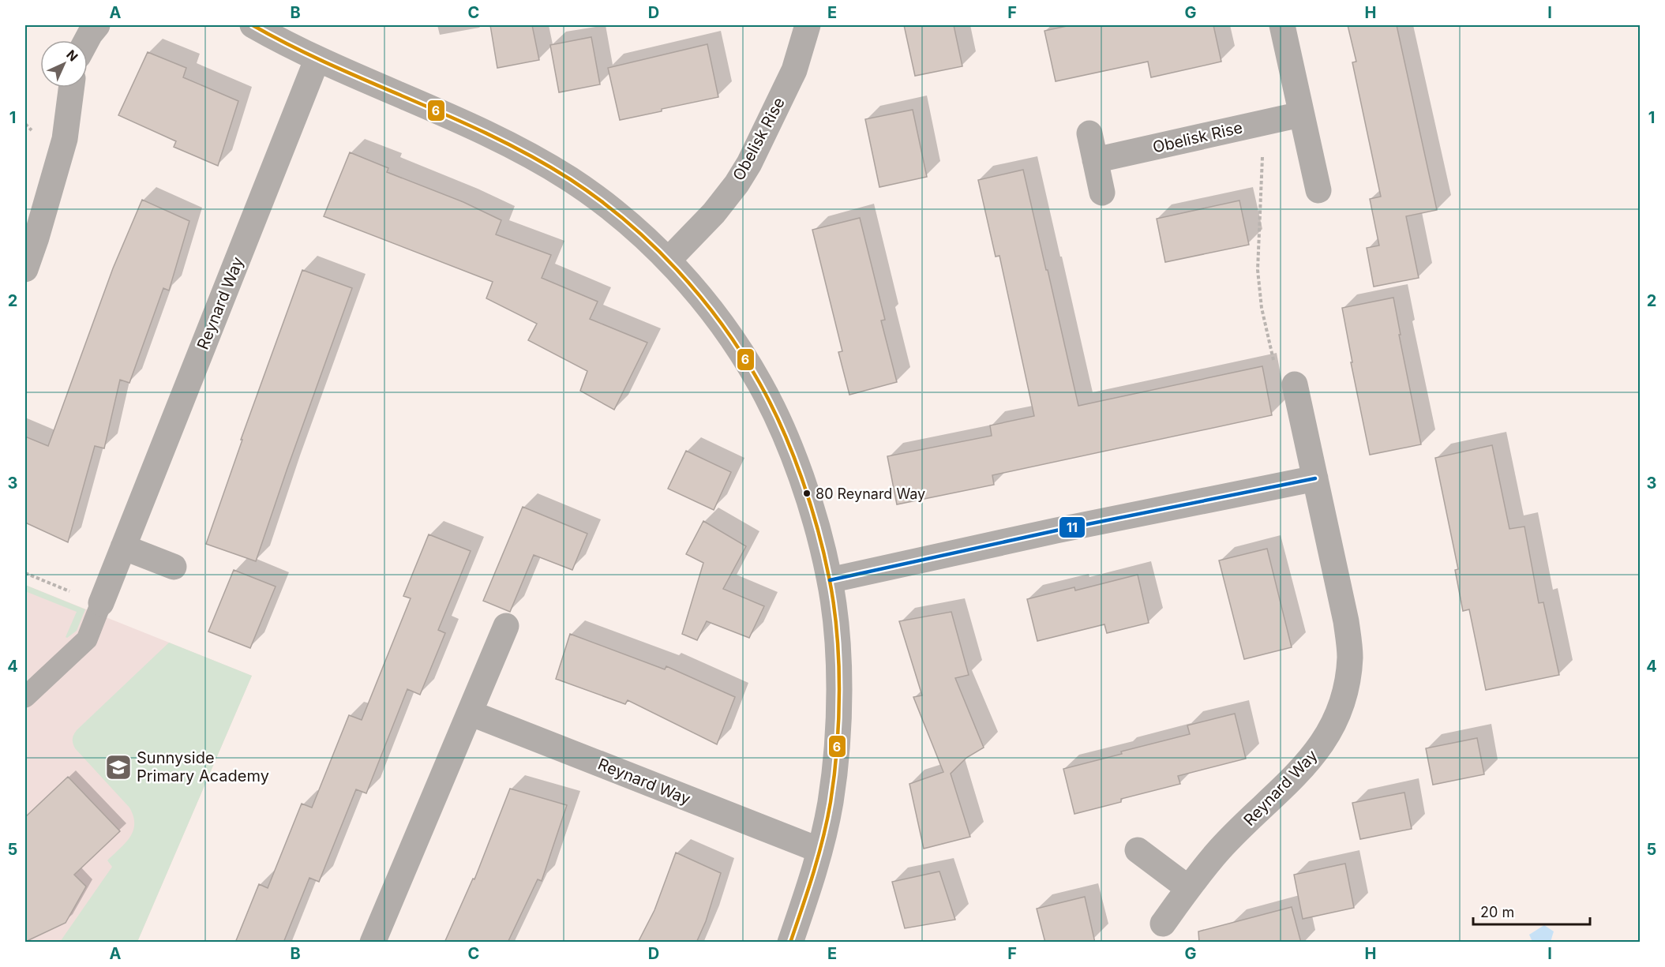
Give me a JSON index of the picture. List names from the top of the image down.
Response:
{
  "streets": {
    "street": ["Obelisk Rise", "Reynard Way"]
  },
  "places": {
    "other": ["80 Reynard Way"],
    "school or university": ["Sunnyside Primary Academy"]
  },
  "lines": ["transit line 6", "transit line 11"],
  "scale_bar": "20 m",
  "north": "top right",
  "grid": {
    "columns": [
      "A",
      "B",
      "C",
      "D",
      "E",
      "F",
      "G",
      "H",
      "I"
    ],
    "rows": [
      "1",
      "2",
      "3",
      "4",
      "5"
    ]
  }
}
